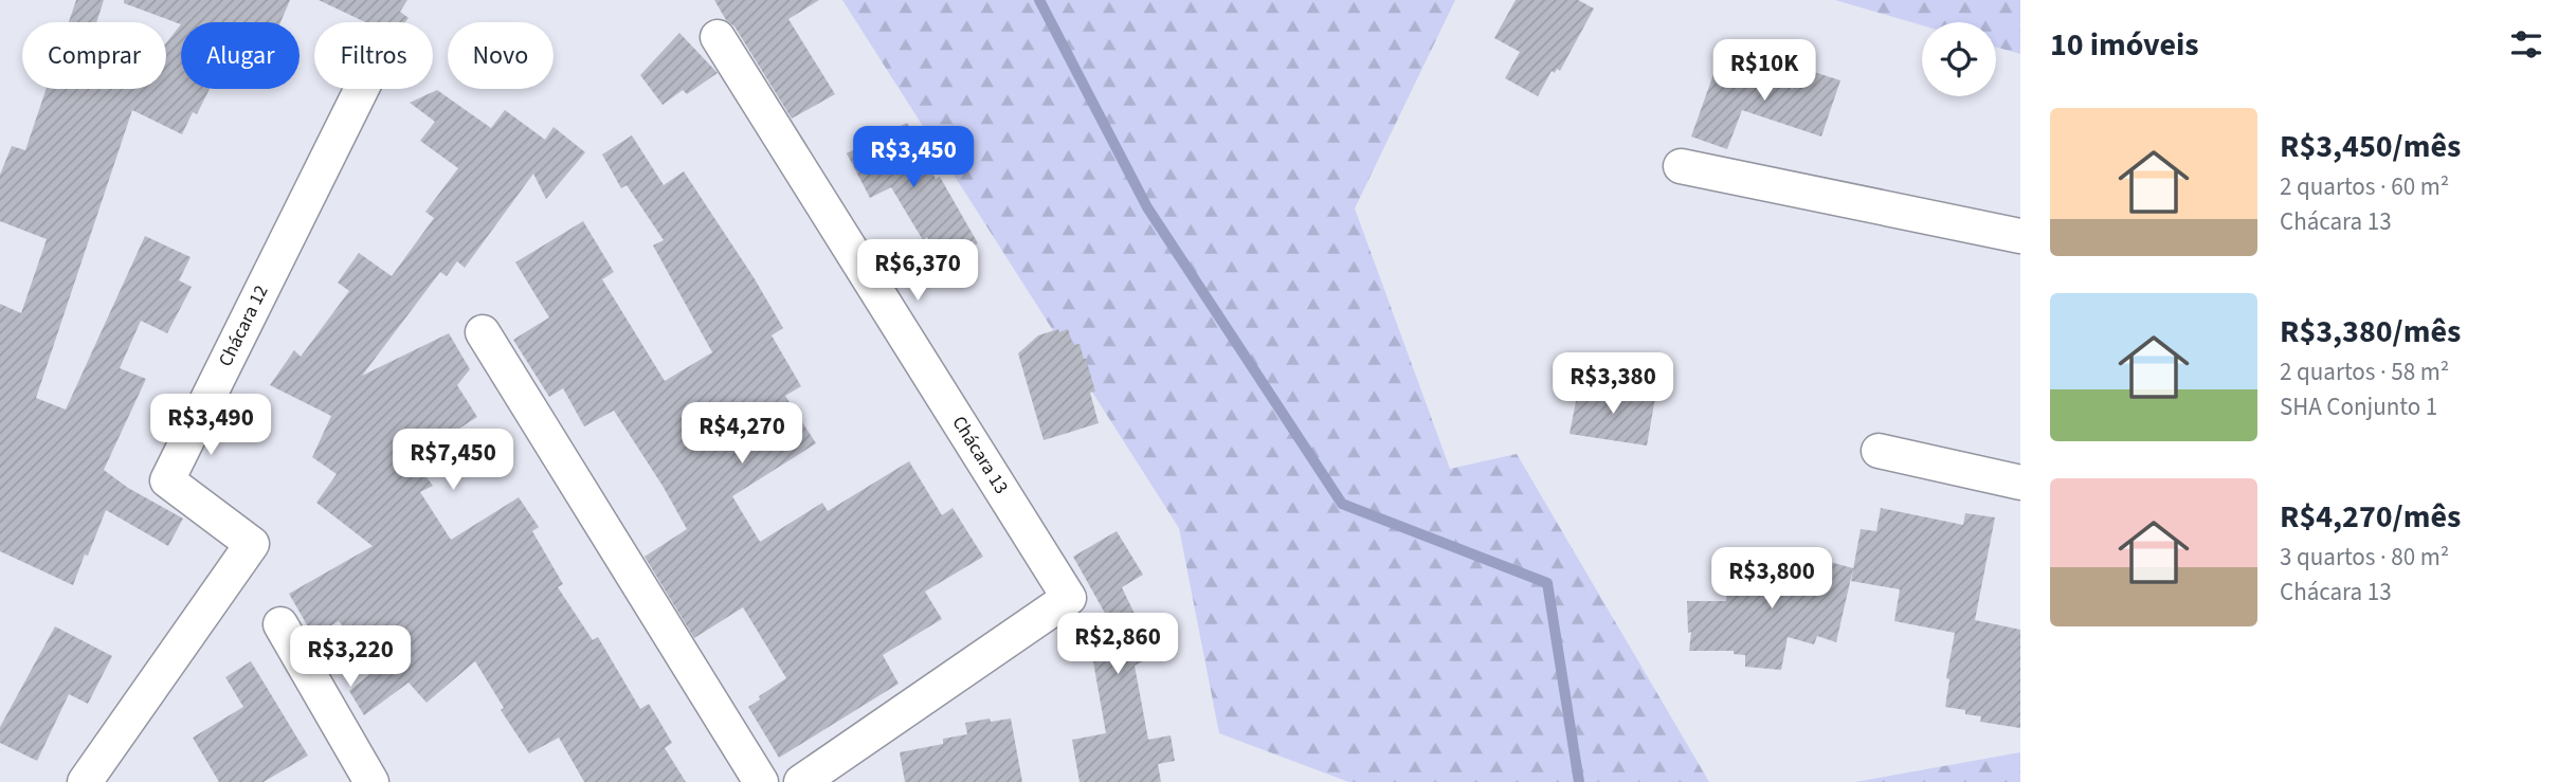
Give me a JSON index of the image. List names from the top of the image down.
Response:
{
  "streets": {
    "street": ["Chácara 12", "Chácara 13"]
  },
  "page": {
    "heading": "10 imóveis",
    "chip": [
      "Comprar",
      "Alugar",
      "Filtros",
      "Novo"
    ],
    "price": [
      "R$10K",
      "R$3,450",
      "R$6,370",
      "R$3,380",
      "R$3,490",
      "R$4,270",
      "R$7,450",
      "R$3,800",
      "R$2,860",
      "R$3,220"
    ],
    "list": [
      {
        "name": "R$3,450/mês",
        "note": "2 quartos · 60 m² · Chácara 13"
      },
      {
        "name": "R$3,380/mês",
        "note": "2 quartos · 58 m² · SHA Conjunto 1"
      },
      {
        "name": "R$4,270/mês",
        "note": "3 quartos · 80 m² · Chácara 13"
      }
    ]
  }
}
